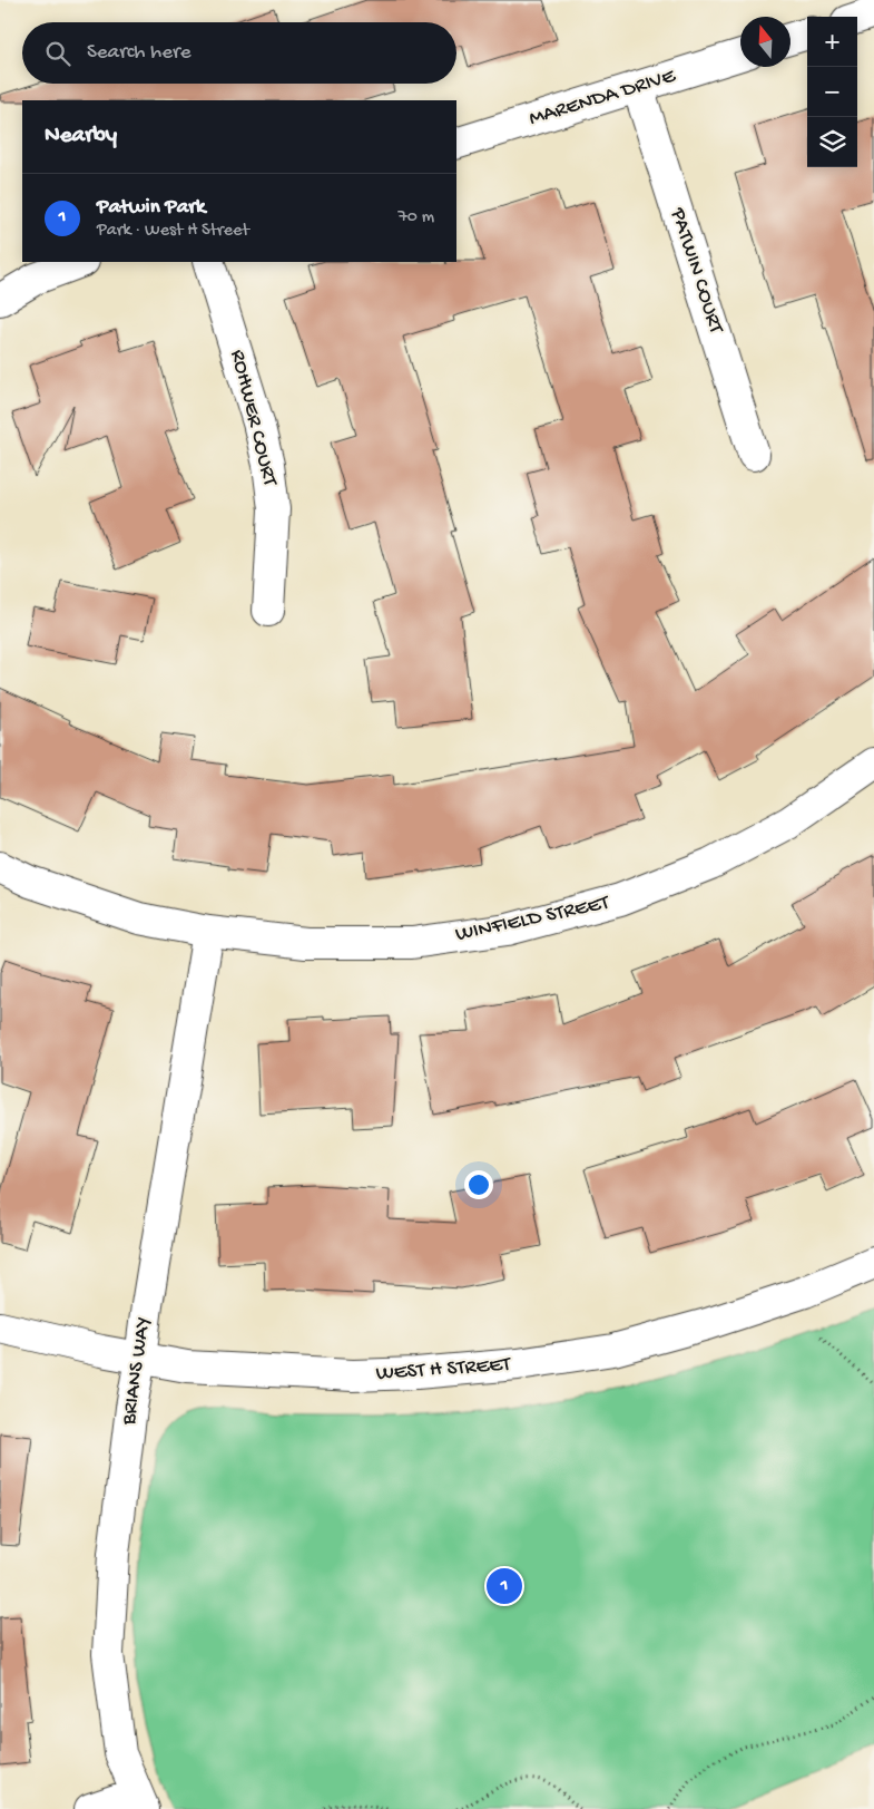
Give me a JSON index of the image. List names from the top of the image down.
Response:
{
  "streets": {
    "street": [
      "MARENDA DRIVE",
      "PATWIN COURT",
      "ROHWER COURT",
      "WINFIELD STREET",
      "WEST H STREET",
      "BRIANS WAY"
    ]
  },
  "crossings": [
    ["MARENDA DRIVE", "PATWIN COURT"],
    ["WINFIELD STREET", "BRIANS WAY"],
    ["WEST H STREET", "BRIANS WAY"]
  ],
  "north": "top",
  "page": {
    "map_buttons": ["+", "−"],
    "search": "Search here",
    "heading": "Nearby",
    "list": [
      {
        "mark": "1",
        "name": "Patwin Park",
        "note": "Park · West H Street",
        "value": "70 m"
      }
    ],
    "pins": "1"
  }
}
